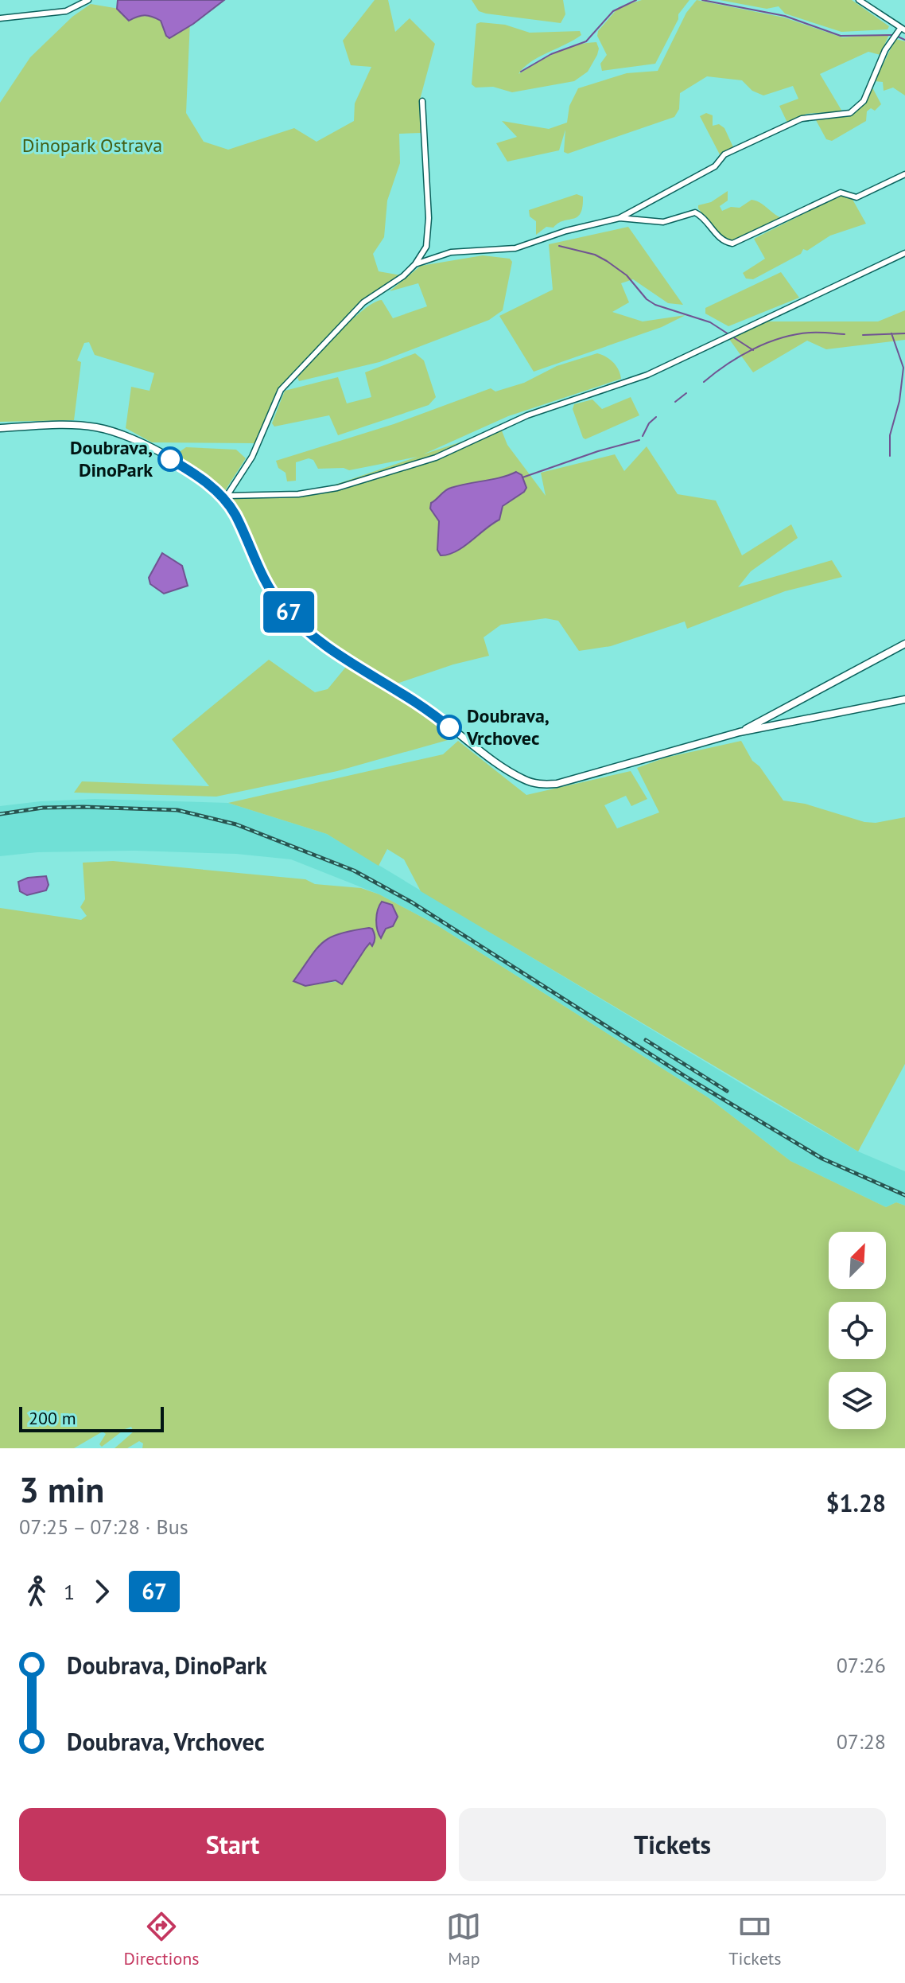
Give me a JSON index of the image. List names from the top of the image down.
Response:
{
  "parks": ["Dinopark Ostrava"],
  "places": ["Doubrava, DinoPark", "Doubrava, Vrchovec"],
  "lines": ["bus line 67"],
  "scale_bar": "200 m",
  "north": "top right",
  "page": {
    "on_map": "67",
    "scale": "200 m",
    "heading": ["3 min", "07:25 – 07:28 · Bus", "$1.28"],
    "legs": ["1", "67"],
    "list": [
      {
        "name": "Doubrava, DinoPark",
        "value": "07:26"
      },
      {
        "name": "Doubrava, Vrchovec",
        "value": "07:28"
      }
    ],
    "buttons": ["Start", "Tickets"],
    "tabs": ["Directions", "Map", "Tickets"]
  }
}
